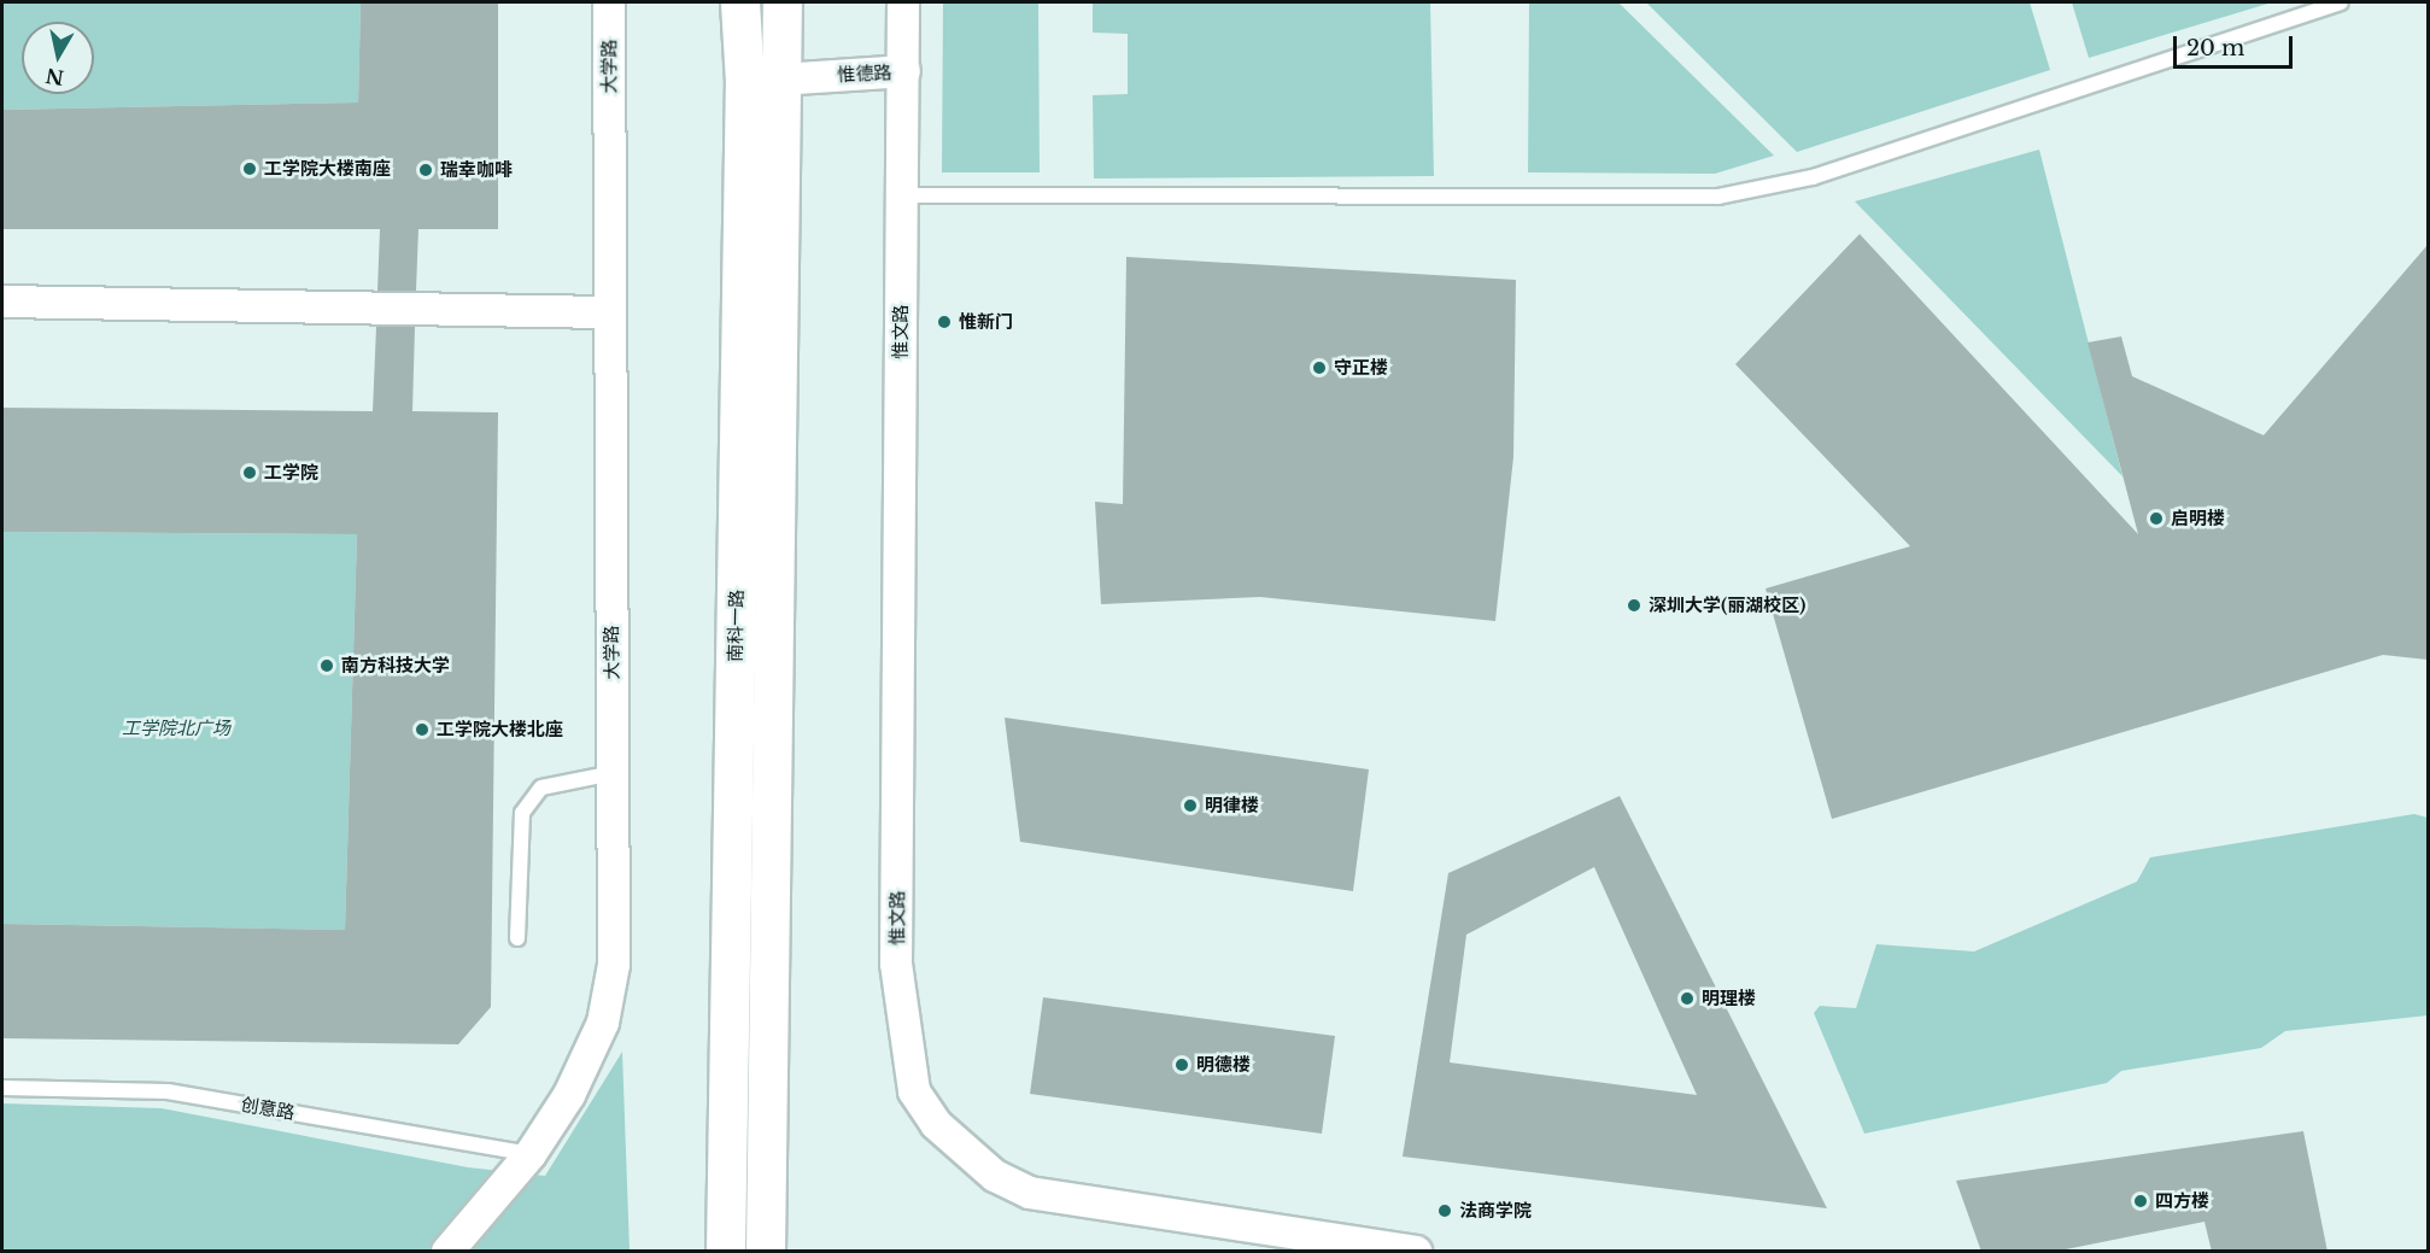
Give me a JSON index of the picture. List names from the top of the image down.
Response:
{
  "streets": {
    "street": [
      "大学路",
      "惟德路",
      "惟文路",
      "南科一路"
    ],
    "lane": ["创意路"]
  },
  "crossings": [
    ["大学路", "创意路"],
    ["惟德路", "惟文路"],
    ["惟德路", "南科一路"]
  ],
  "parks": ["工学院北广场"],
  "places": [
    "工学院大楼南座",
    "瑞幸咖啡",
    "惟新门",
    "守正楼",
    "工学院",
    "启明楼",
    "深圳大学(丽湖校区)",
    "南方科技大学",
    "工学院大楼北座",
    "明律楼",
    "明理楼",
    "明德楼",
    "四方楼",
    "法商学院"
  ],
  "scale_bar": "20 m",
  "north": "bottom"
}
